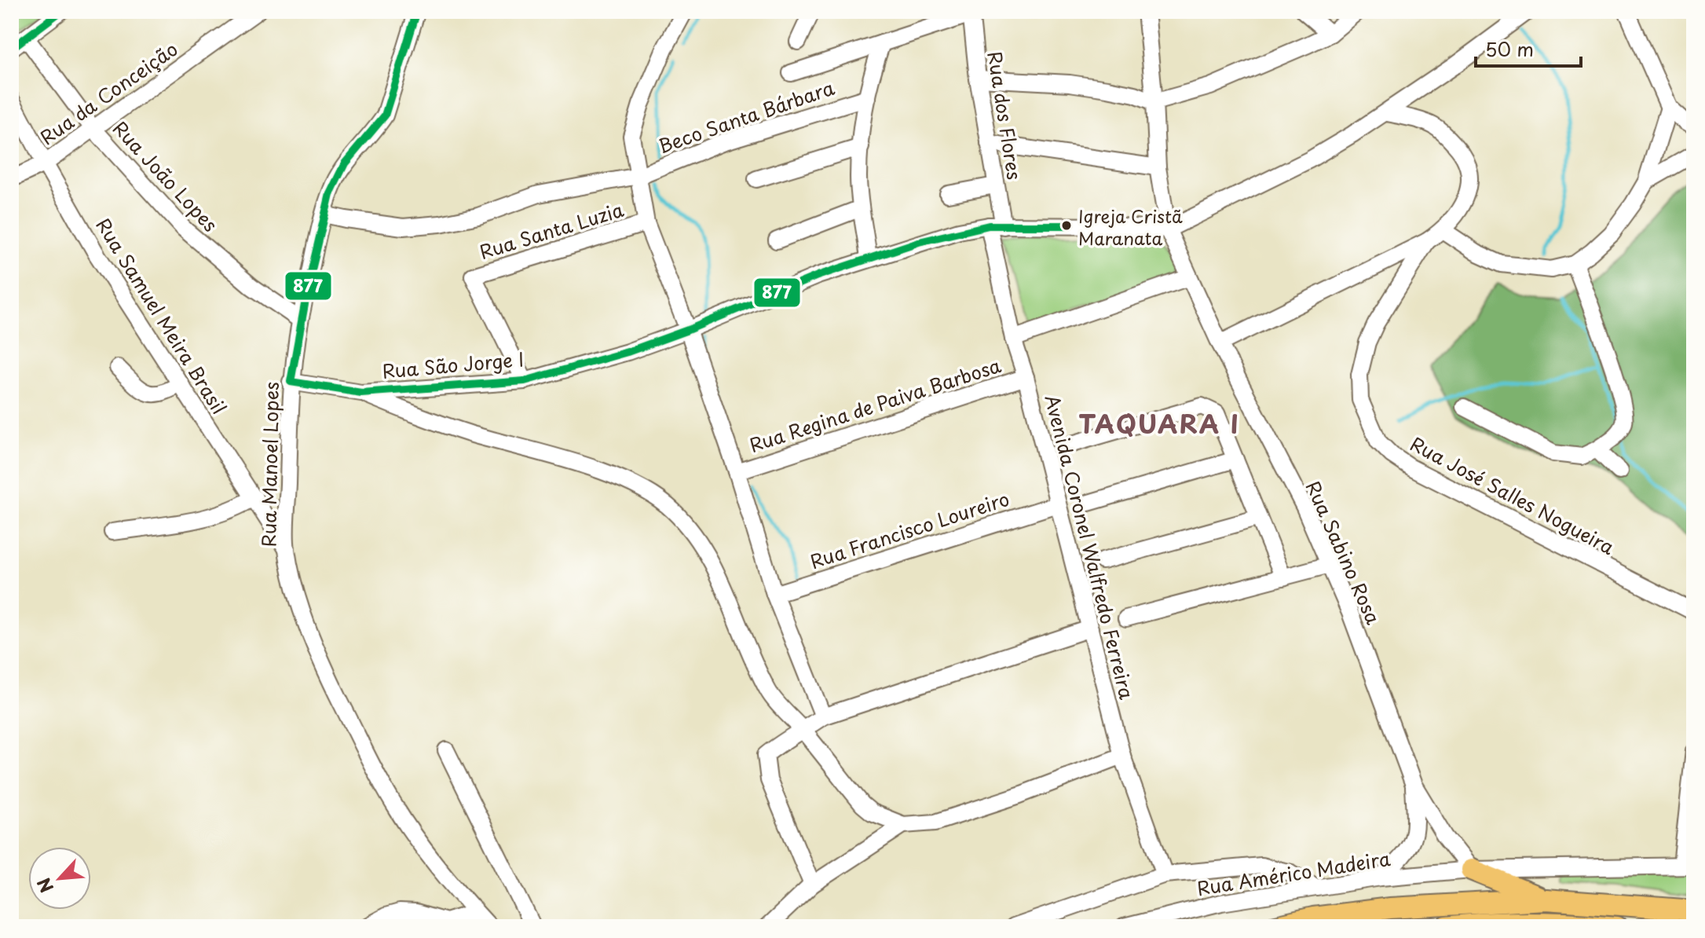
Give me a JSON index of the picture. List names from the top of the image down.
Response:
{
  "streets": {
    "street": [
      "Rua da Conceição",
      "Rua dos Flores",
      "Beco Santa Bárbara",
      "Rua João Lopes",
      "Rua Santa Luzia",
      "Rua Samuel Meira Brasil",
      "Rua São Jorge I",
      "Rua Regina de Paiva Barbosa",
      "Rua Manoel Lopes",
      "Rua José Salles Nogueira",
      "Rua Francisco Loureiro",
      "Avenida Coronel Walfredo Ferreira",
      "Rua Sabino Rosa",
      "Rua Américo Madeira"
    ]
  },
  "crossings": [
    ["Rua da Conceição", "Rua João Lopes"],
    ["Rua da Conceição", "Rua Samuel Meira Brasil"],
    ["Rua dos Flores", "Rua São Jorge I"],
    ["Rua dos Flores", "Avenida Coronel Walfredo Ferreira"],
    ["Beco Santa Bárbara", "Rua Manoel Lopes"],
    ["Rua João Lopes", "Rua Manoel Lopes"],
    ["Rua Santa Luzia", "Rua São Jorge I"],
    ["Rua Samuel Meira Brasil", "Rua Manoel Lopes"],
    ["Rua São Jorge I", "Rua Manoel Lopes"],
    ["Rua São Jorge I", "Avenida Coronel Walfredo Ferreira"],
    ["Rua São Jorge I", "Rua Sabino Rosa"],
    ["Rua Regina de Paiva Barbosa", "Avenida Coronel Walfredo Ferreira"],
    ["Rua Francisco Loureiro", "Avenida Coronel Walfredo Ferreira"],
    ["Rua Sabino Rosa", "Rua Américo Madeira"]
  ],
  "districts": ["TAQUARA I"],
  "places": ["Igreja Cristã Maranata"],
  "lines": ["transit line 877"],
  "scale_bar": "50 m",
  "north": "bottom left"
}
